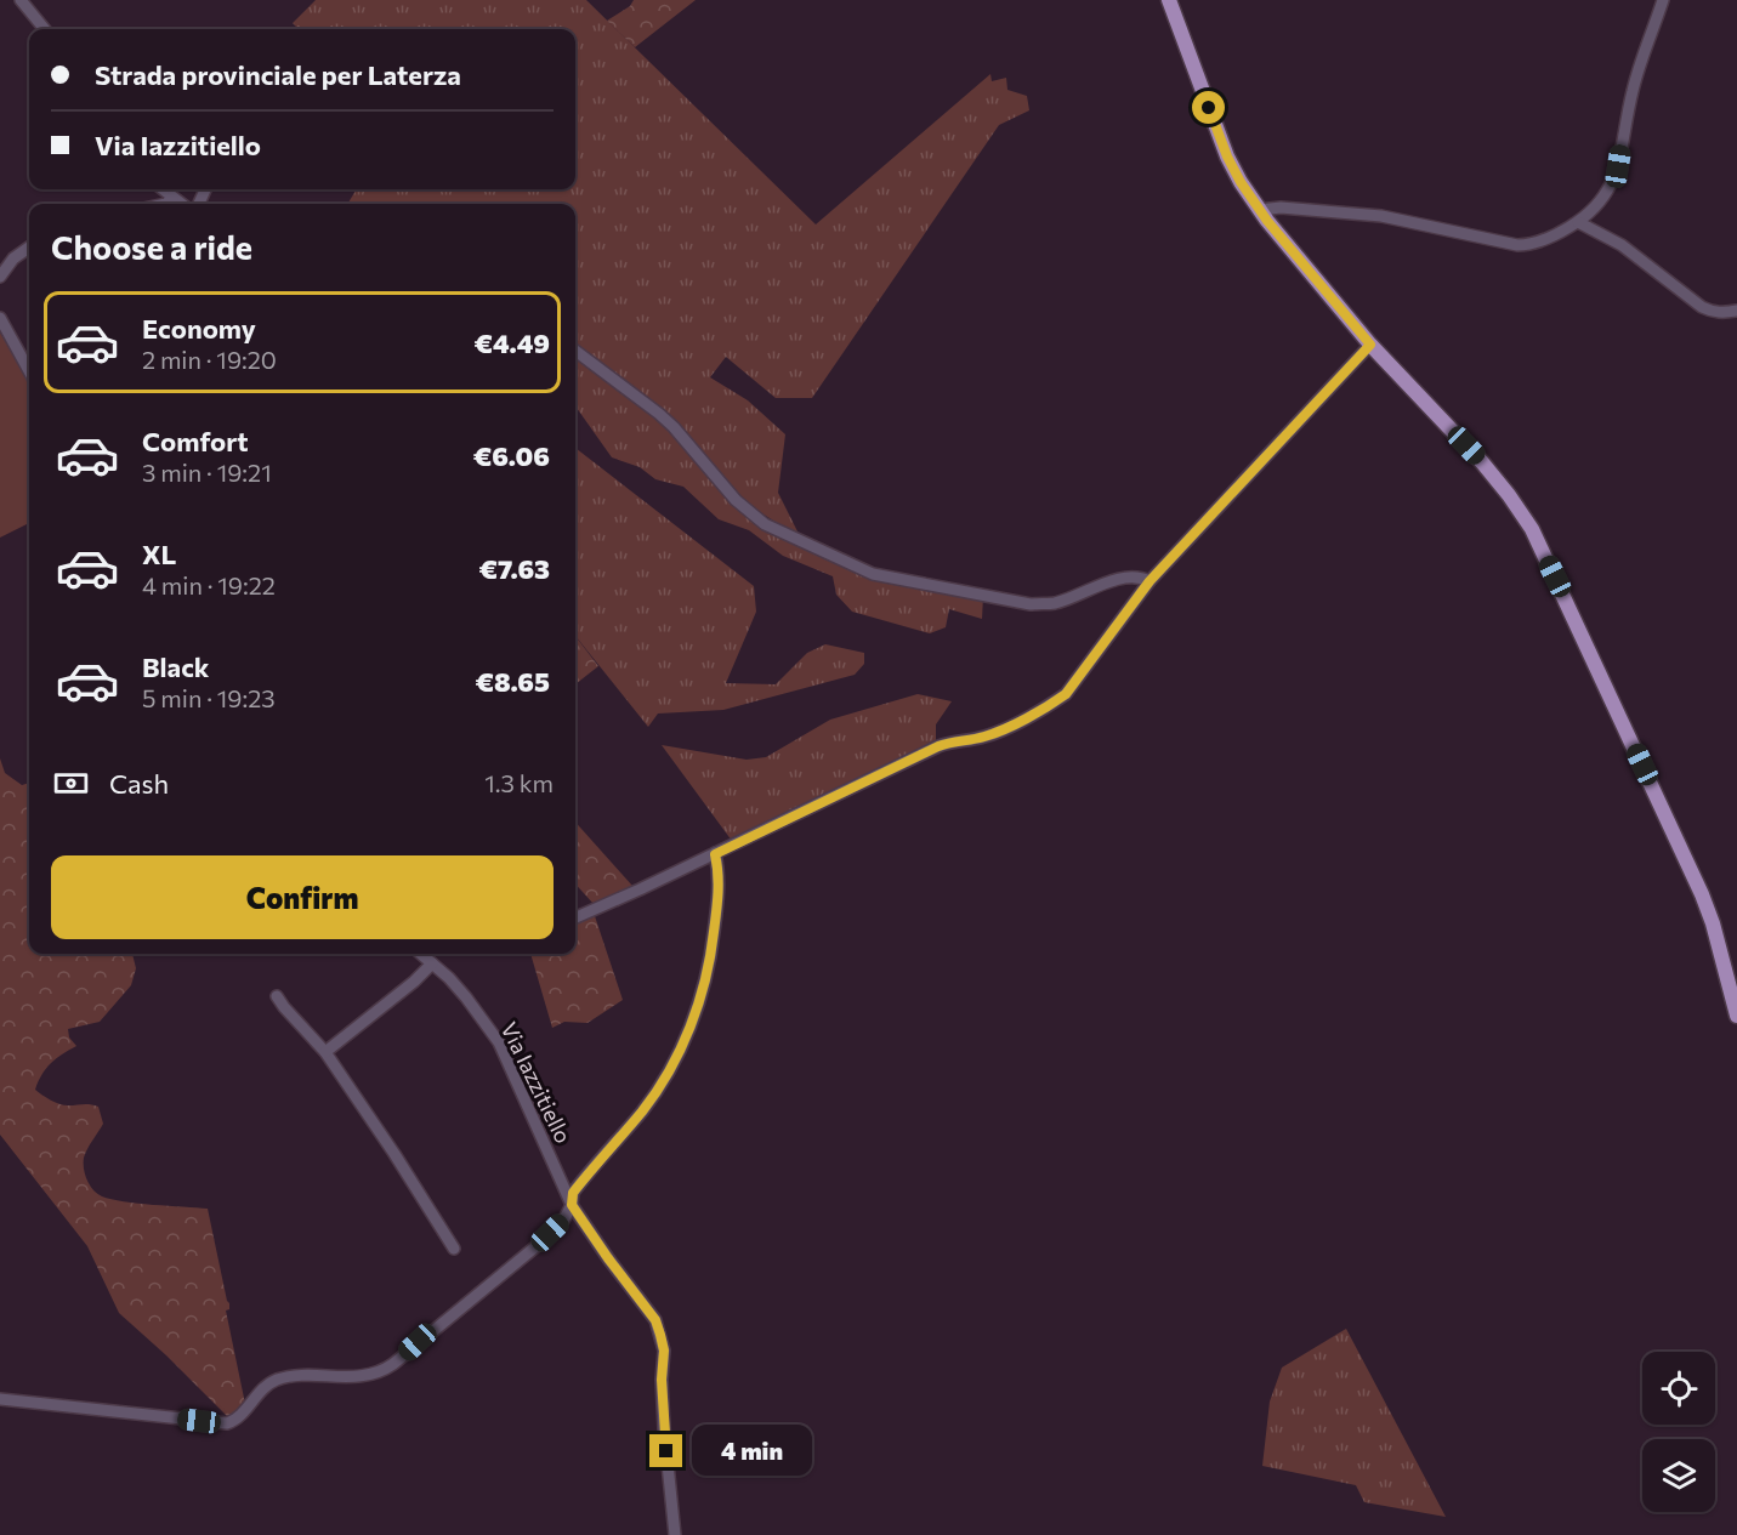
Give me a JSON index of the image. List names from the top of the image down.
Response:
{
  "streets": {
    "street": ["Via Iazzitiello"]
  },
  "page": {
    "banner": ["Strada provinciale per Laterza", "Via Iazzitiello"],
    "heading": "Choose a ride",
    "list": [
      {
        "name": "Economy",
        "note": "2 min · 19:20",
        "value": "€4.49"
      },
      {
        "name": "Comfort",
        "note": "3 min · 19:21",
        "value": "€6.06"
      },
      {
        "name": "XL",
        "note": "4 min · 19:22",
        "value": "€7.63"
      },
      {
        "name": "Black",
        "note": "5 min · 19:23",
        "value": "€8.65"
      }
    ],
    "pay": ["Cash", "1.3 km"],
    "buttons": "Confirm",
    "bubble": "4 min"
  }
}
